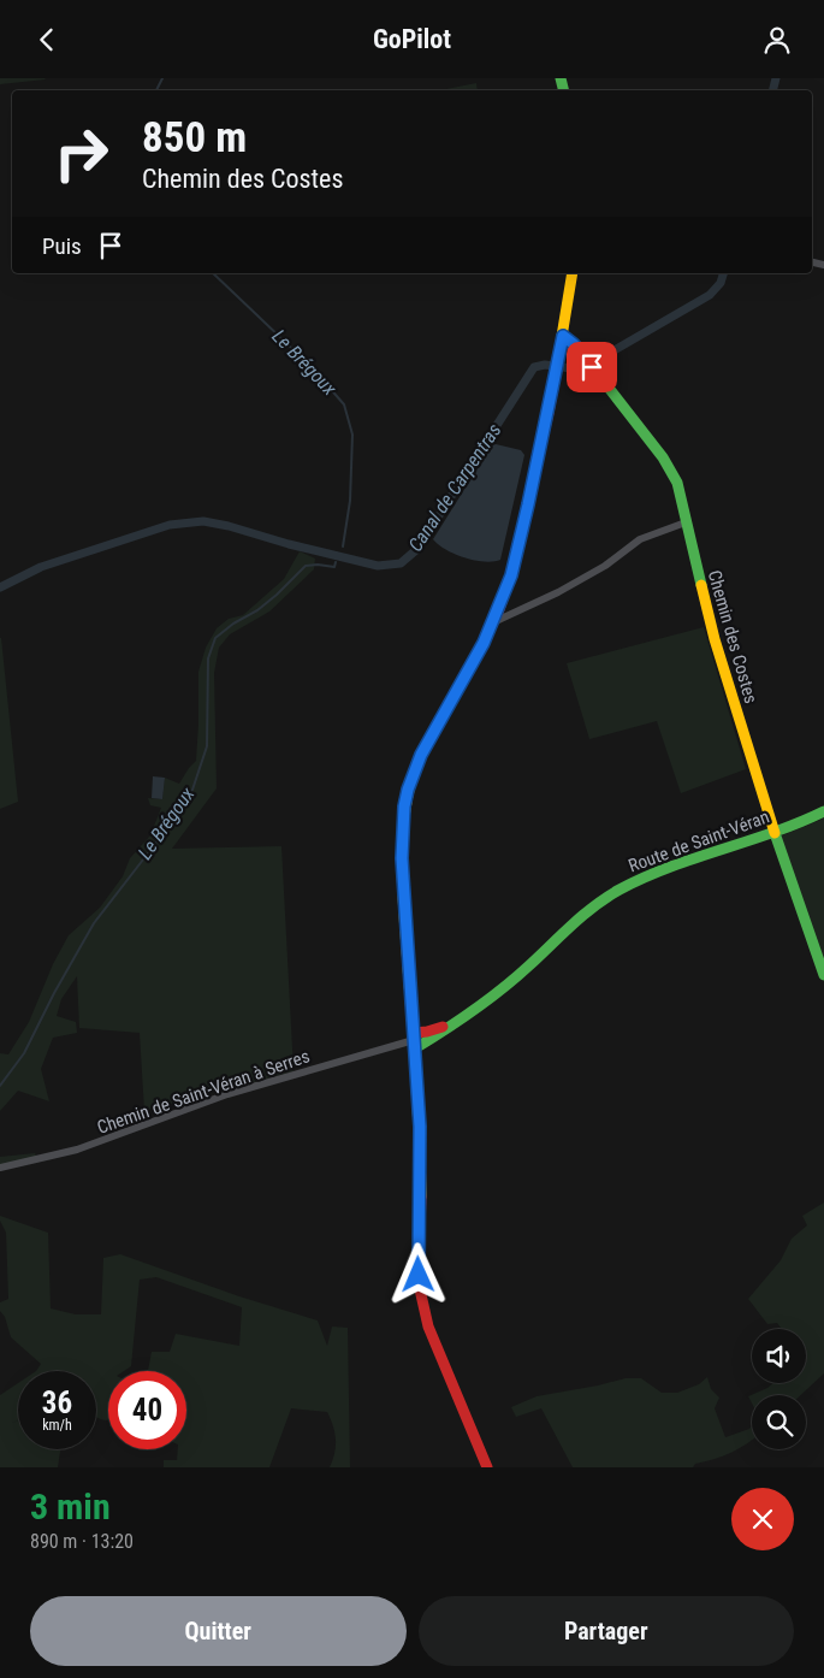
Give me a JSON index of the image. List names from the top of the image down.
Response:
{
  "streets": {
    "street": ["Chemin des Costes", "Route de Saint-Véran", "Chemin de Saint-Véran à Serres"]
  },
  "crossings": [
    ["Chemin des Costes", "Route de Saint-Véran"],
    ["Route de Saint-Véran", "Chemin de Saint-Véran à Serres"]
  ],
  "water": ["Le Brégoux", "Canal de Carpentras"],
  "page": {
    "header": "GoPilot",
    "turn": ["850 m", "Chemin des Costes"],
    "then": "Puis",
    "speed": "36 km/h",
    "limit": "40",
    "heading": ["3 min", "890 m · 13:20"],
    "buttons": ["Quitter", "Partager"]
  }
}
